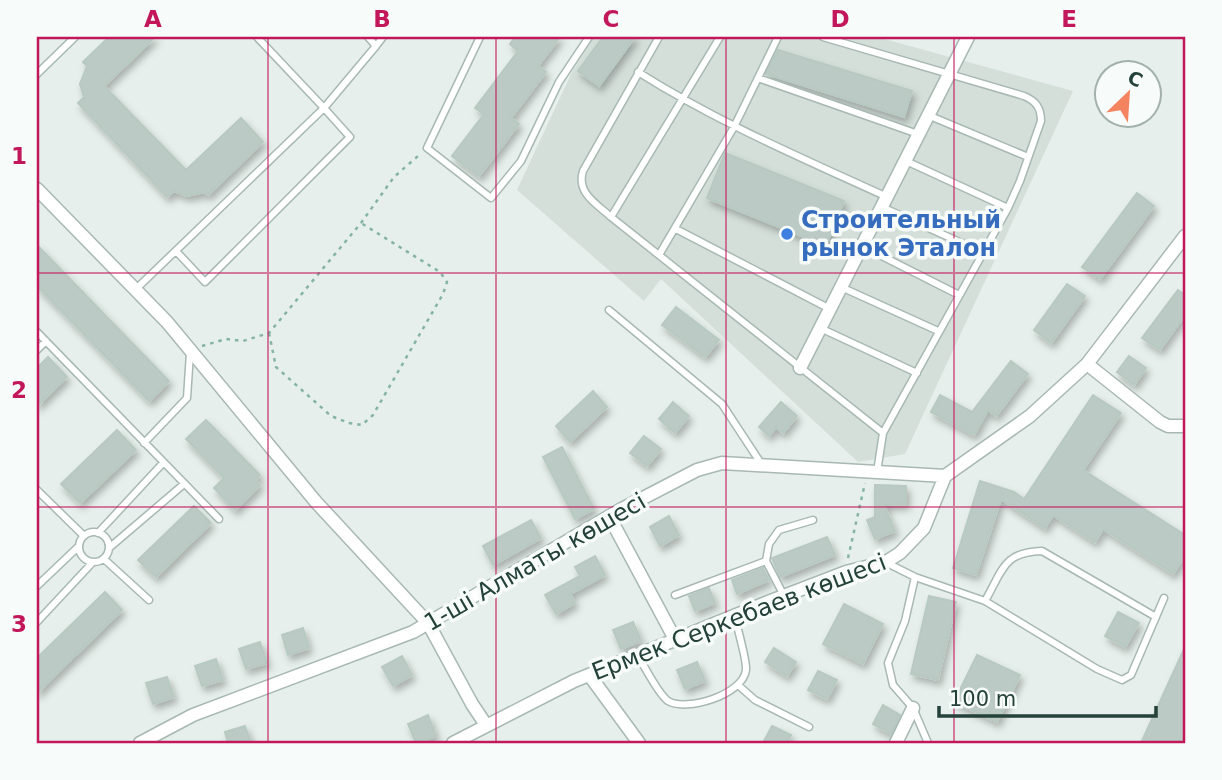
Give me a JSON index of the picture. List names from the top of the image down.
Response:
{
  "streets": {
    "street": ["1-ші Алматы көшесі", "Ермек Серкебаев көшесі"]
  },
  "crossings": [
    ["1-ші Алматы көшесі", "Ермек Серкебаев көшесі"]
  ],
  "places": ["Строительный рынок Эталон"],
  "scale_bar": "100 m",
  "north": "top right",
  "grid": {
    "columns": [
      "A",
      "B",
      "C",
      "D",
      "E"
    ],
    "rows": ["1", "2", "3"]
  }
}
